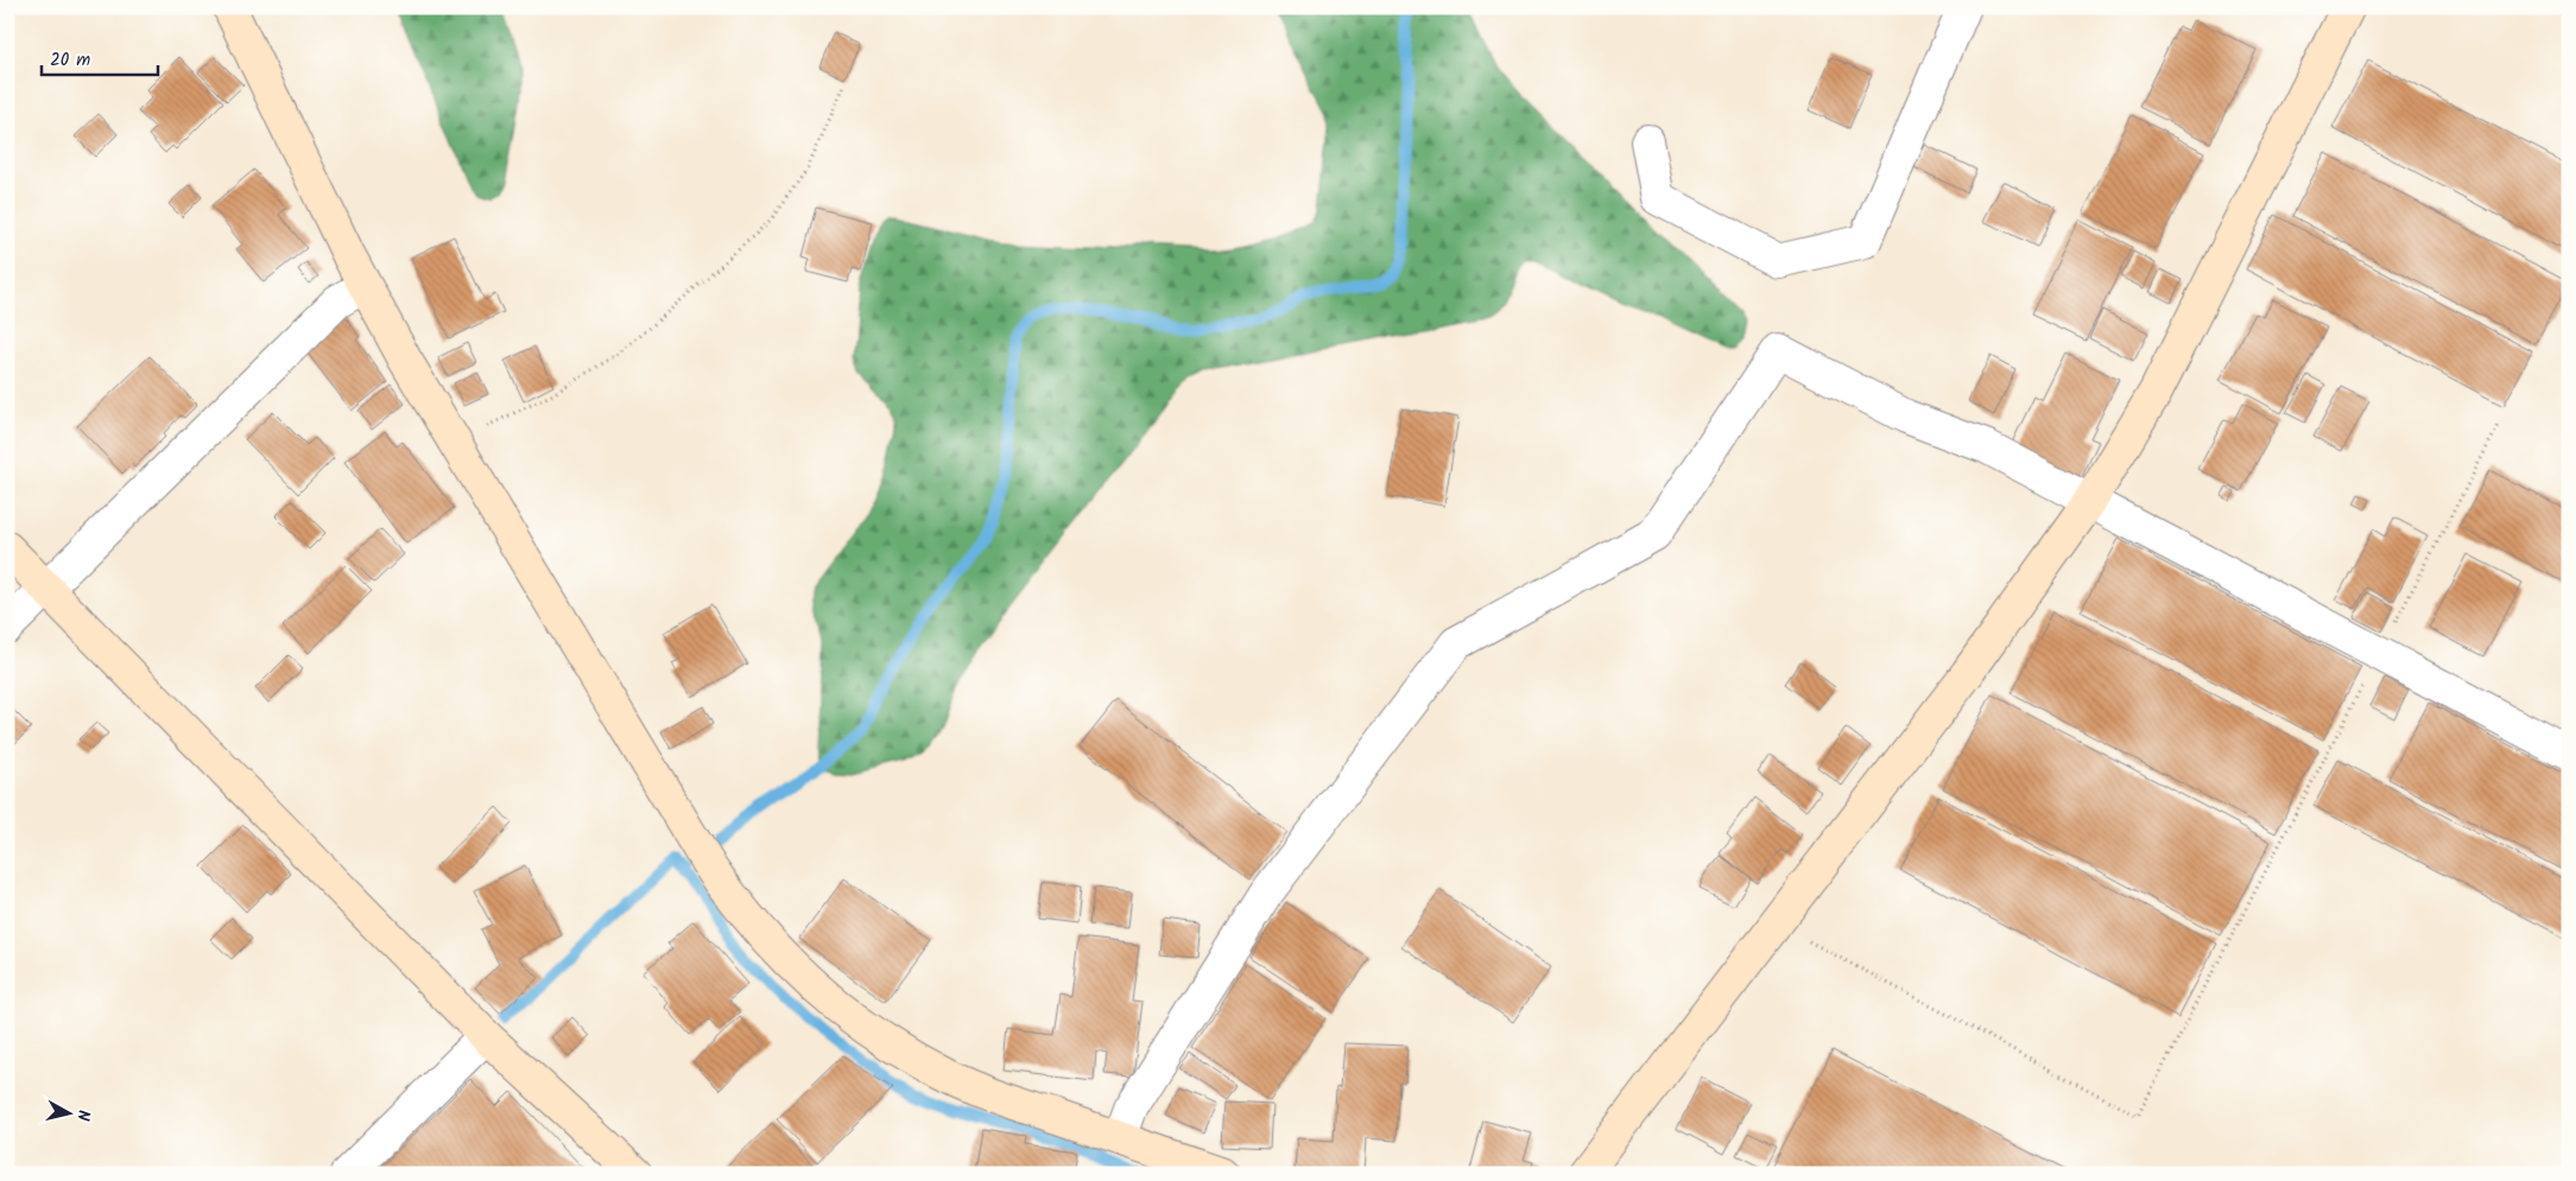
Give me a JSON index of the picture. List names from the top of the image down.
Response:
{
  "scale_bar": "20 m",
  "north": "right"
}
